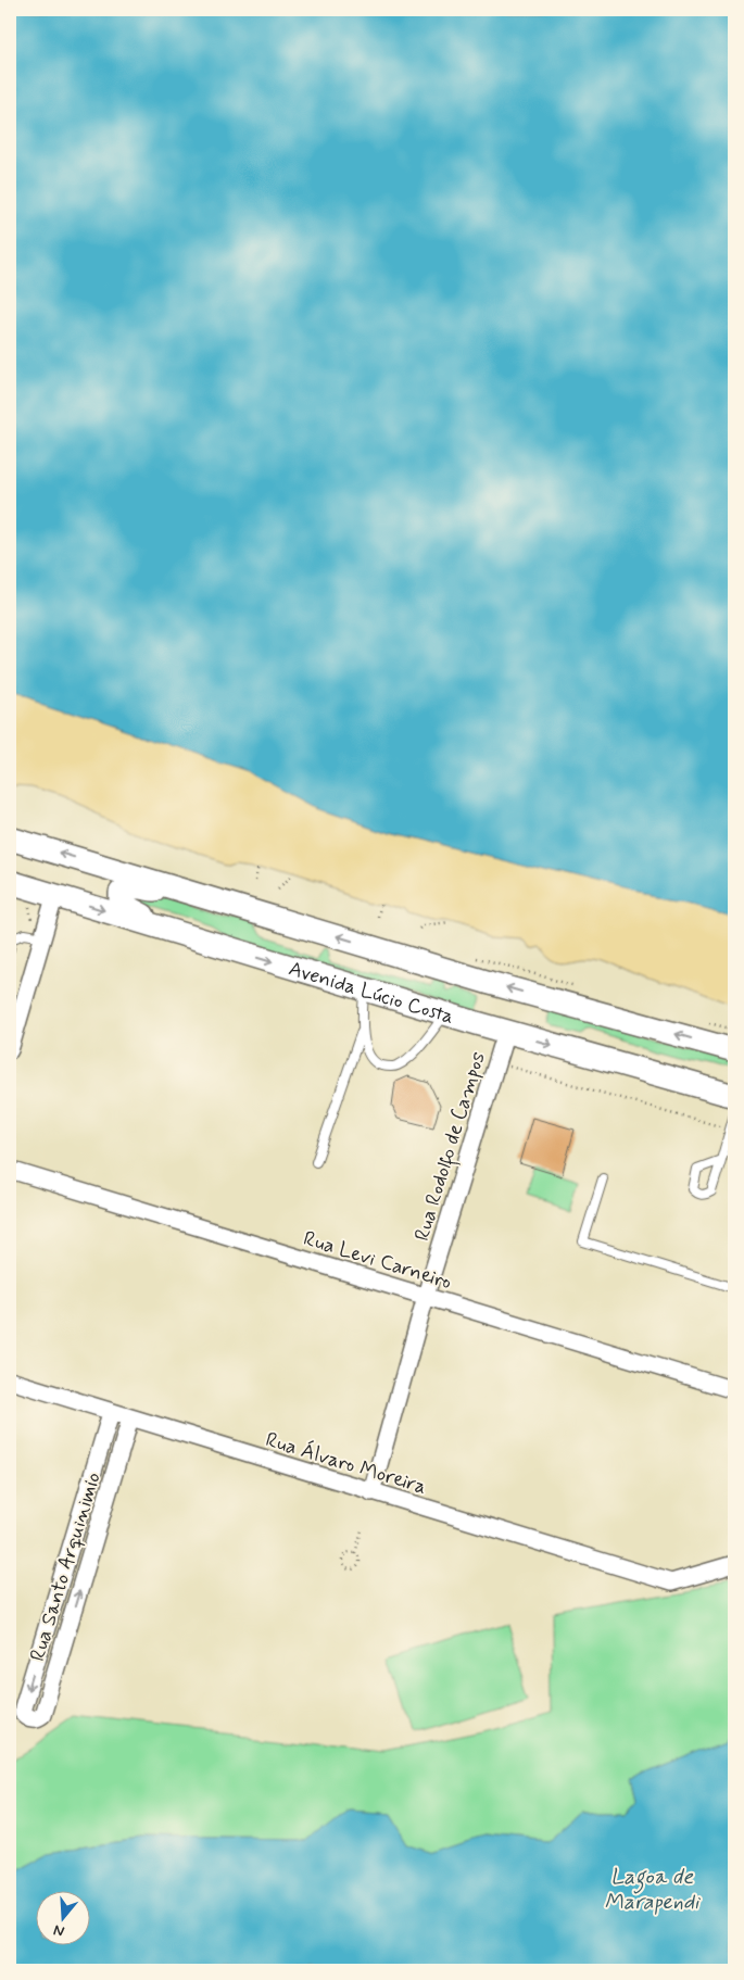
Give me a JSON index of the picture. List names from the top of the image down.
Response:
{
  "streets": {
    "main road": ["Avenida Lúcio Costa"],
    "street": [
      "Rua Rodolfo de Campos",
      "Rua Levi Carneiro",
      "Rua Álvaro Moreira",
      "Rua Santo Arquinimio"
    ]
  },
  "crossings": [
    ["Avenida Lúcio Costa", "Rua Rodolfo de Campos"],
    ["Rua Rodolfo de Campos", "Rua Levi Carneiro"],
    ["Rua Rodolfo de Campos", "Rua Álvaro Moreira"],
    ["Rua Álvaro Moreira", "Rua Santo Arquinimio"]
  ],
  "water": ["Lagoa de Marapendi"],
  "north": "bottom"
}
